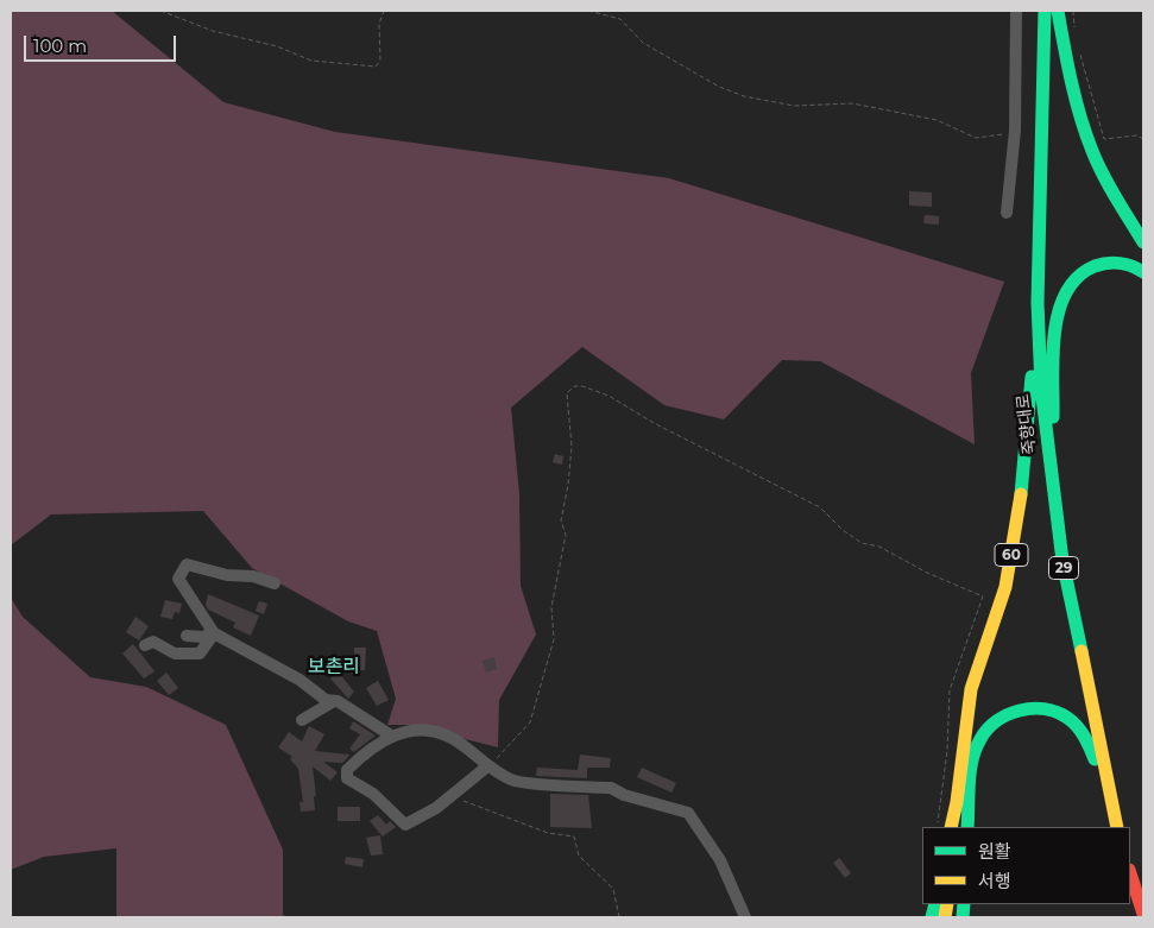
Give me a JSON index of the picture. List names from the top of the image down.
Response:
{
  "streets": {
    "main road": ["죽향대로", "60", "29"]
  },
  "crossings": [
    ["죽향대로", "60"]
  ],
  "districts": ["보촌리"],
  "legend": ["원활", "서행"],
  "scale_bar": "100 m"
}
